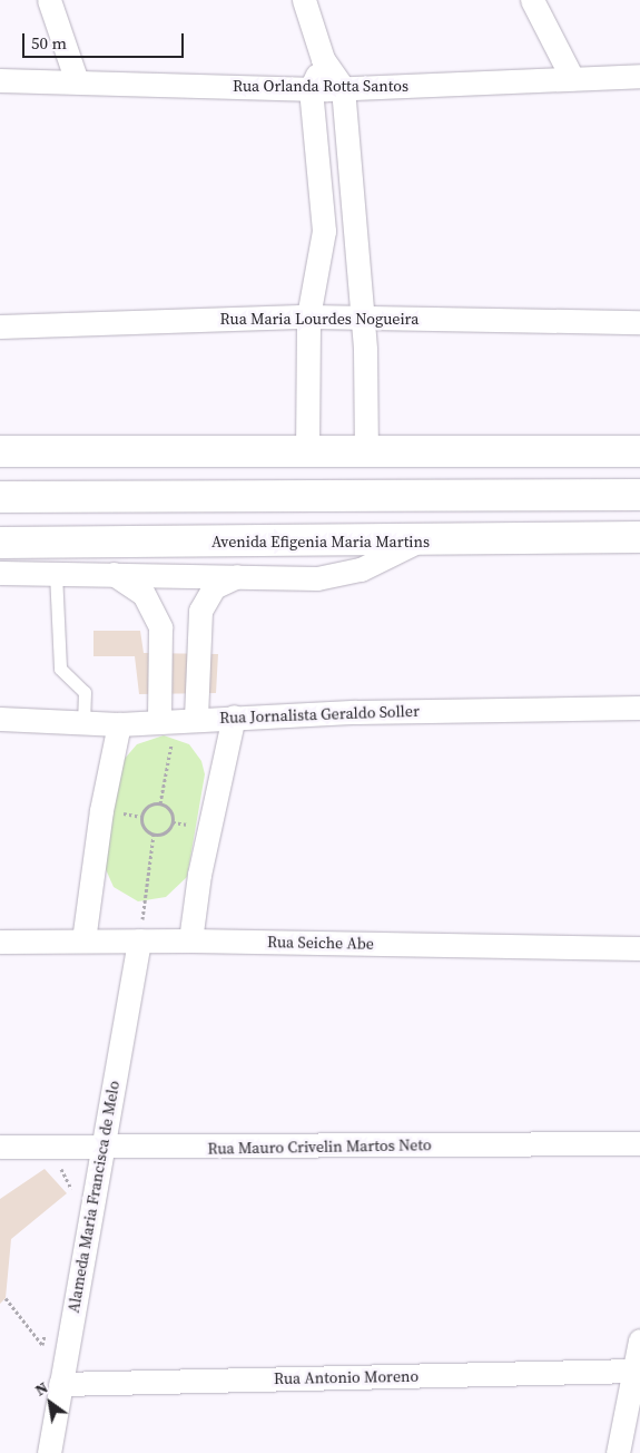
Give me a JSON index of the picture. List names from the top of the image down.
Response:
{
  "streets": {
    "main road": ["Avenida Efigenia Maria Martins"],
    "street": [
      "Rua Orlanda Rotta Santos",
      "Rua Maria Lourdes Nogueira",
      "Rua Jornalista Geraldo Soller",
      "Rua Seiche Abe",
      "Rua Mauro Crivelin Martos Neto",
      "Alameda Maria Francisca de Melo",
      "Rua Antonio Moreno"
    ]
  },
  "crossings": [
    ["Rua Seiche Abe", "Alameda Maria Francisca de Melo"],
    ["Rua Mauro Crivelin Martos Neto", "Alameda Maria Francisca de Melo"],
    ["Alameda Maria Francisca de Melo", "Rua Antonio Moreno"]
  ],
  "scale_bar": "50 m",
  "north": "top left"
}
